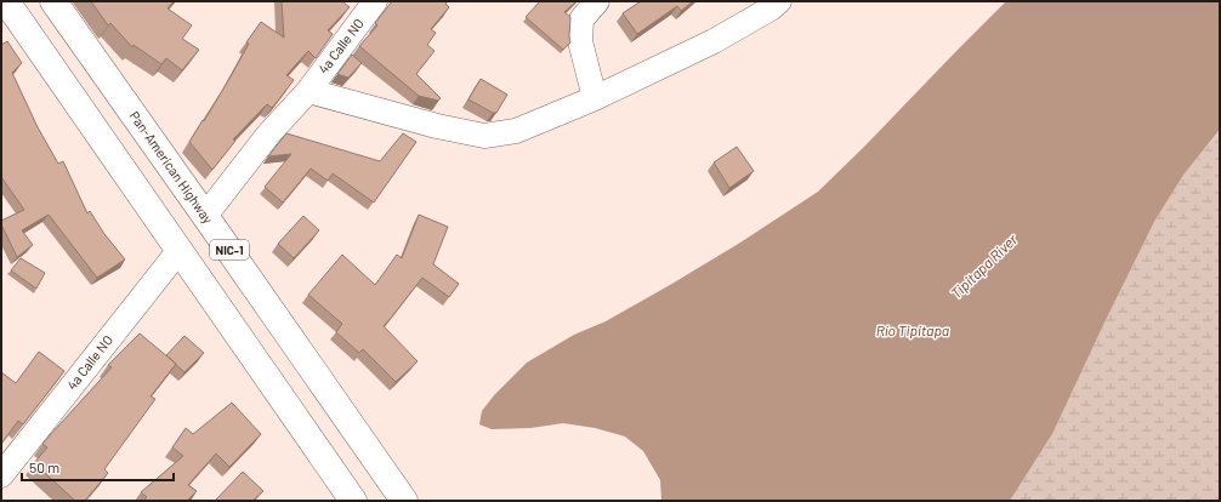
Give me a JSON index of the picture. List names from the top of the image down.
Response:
{
  "streets": {
    "highway": ["Pan-American Highway", "NIC-1"],
    "street": ["4a Calle NO"]
  },
  "crossings": [
    ["4a Calle NO", "Pan-American Highway"],
    ["4a Calle NO", "NIC-1"]
  ],
  "water": ["Tipitapa River", "Río Tipitapa"],
  "scale_bar": "50 m"
}
